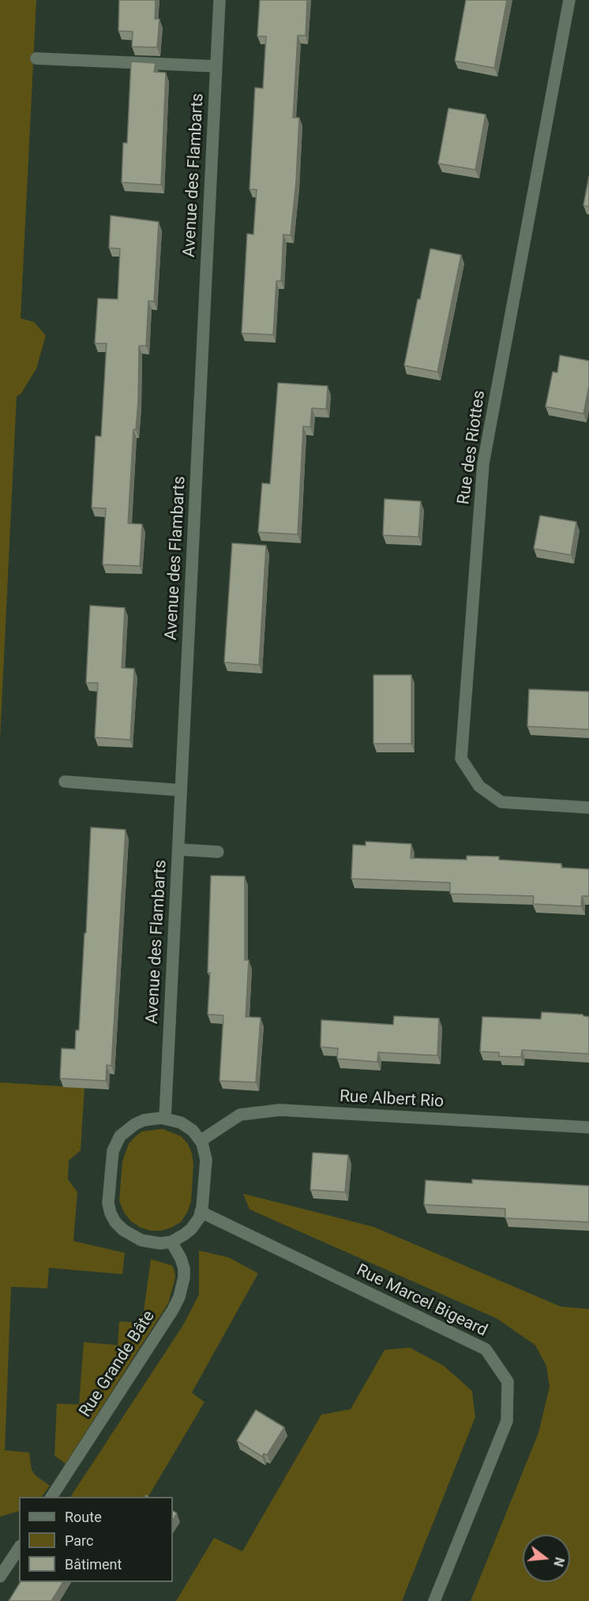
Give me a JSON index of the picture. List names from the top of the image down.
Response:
{
  "streets": {
    "street": [
      "Avenue des Flambarts",
      "Rue des Riottes",
      "Rue Albert Rio",
      "Rue Marcel Bigeard",
      "Rue Grande Bâte"
    ]
  },
  "crossings": [
    ["Avenue des Flambarts", "Rue Albert Rio"],
    ["Avenue des Flambarts", "Rue Marcel Bigeard"],
    ["Avenue des Flambarts", "Rue Grande Bâte"],
    ["Rue Albert Rio", "Rue Marcel Bigeard"],
    ["Rue Albert Rio", "Rue Grande Bâte"],
    ["Rue Marcel Bigeard", "Rue Grande Bâte"]
  ],
  "legend": ["Route", "Parc", "Bâtiment"],
  "north": "right"
}
